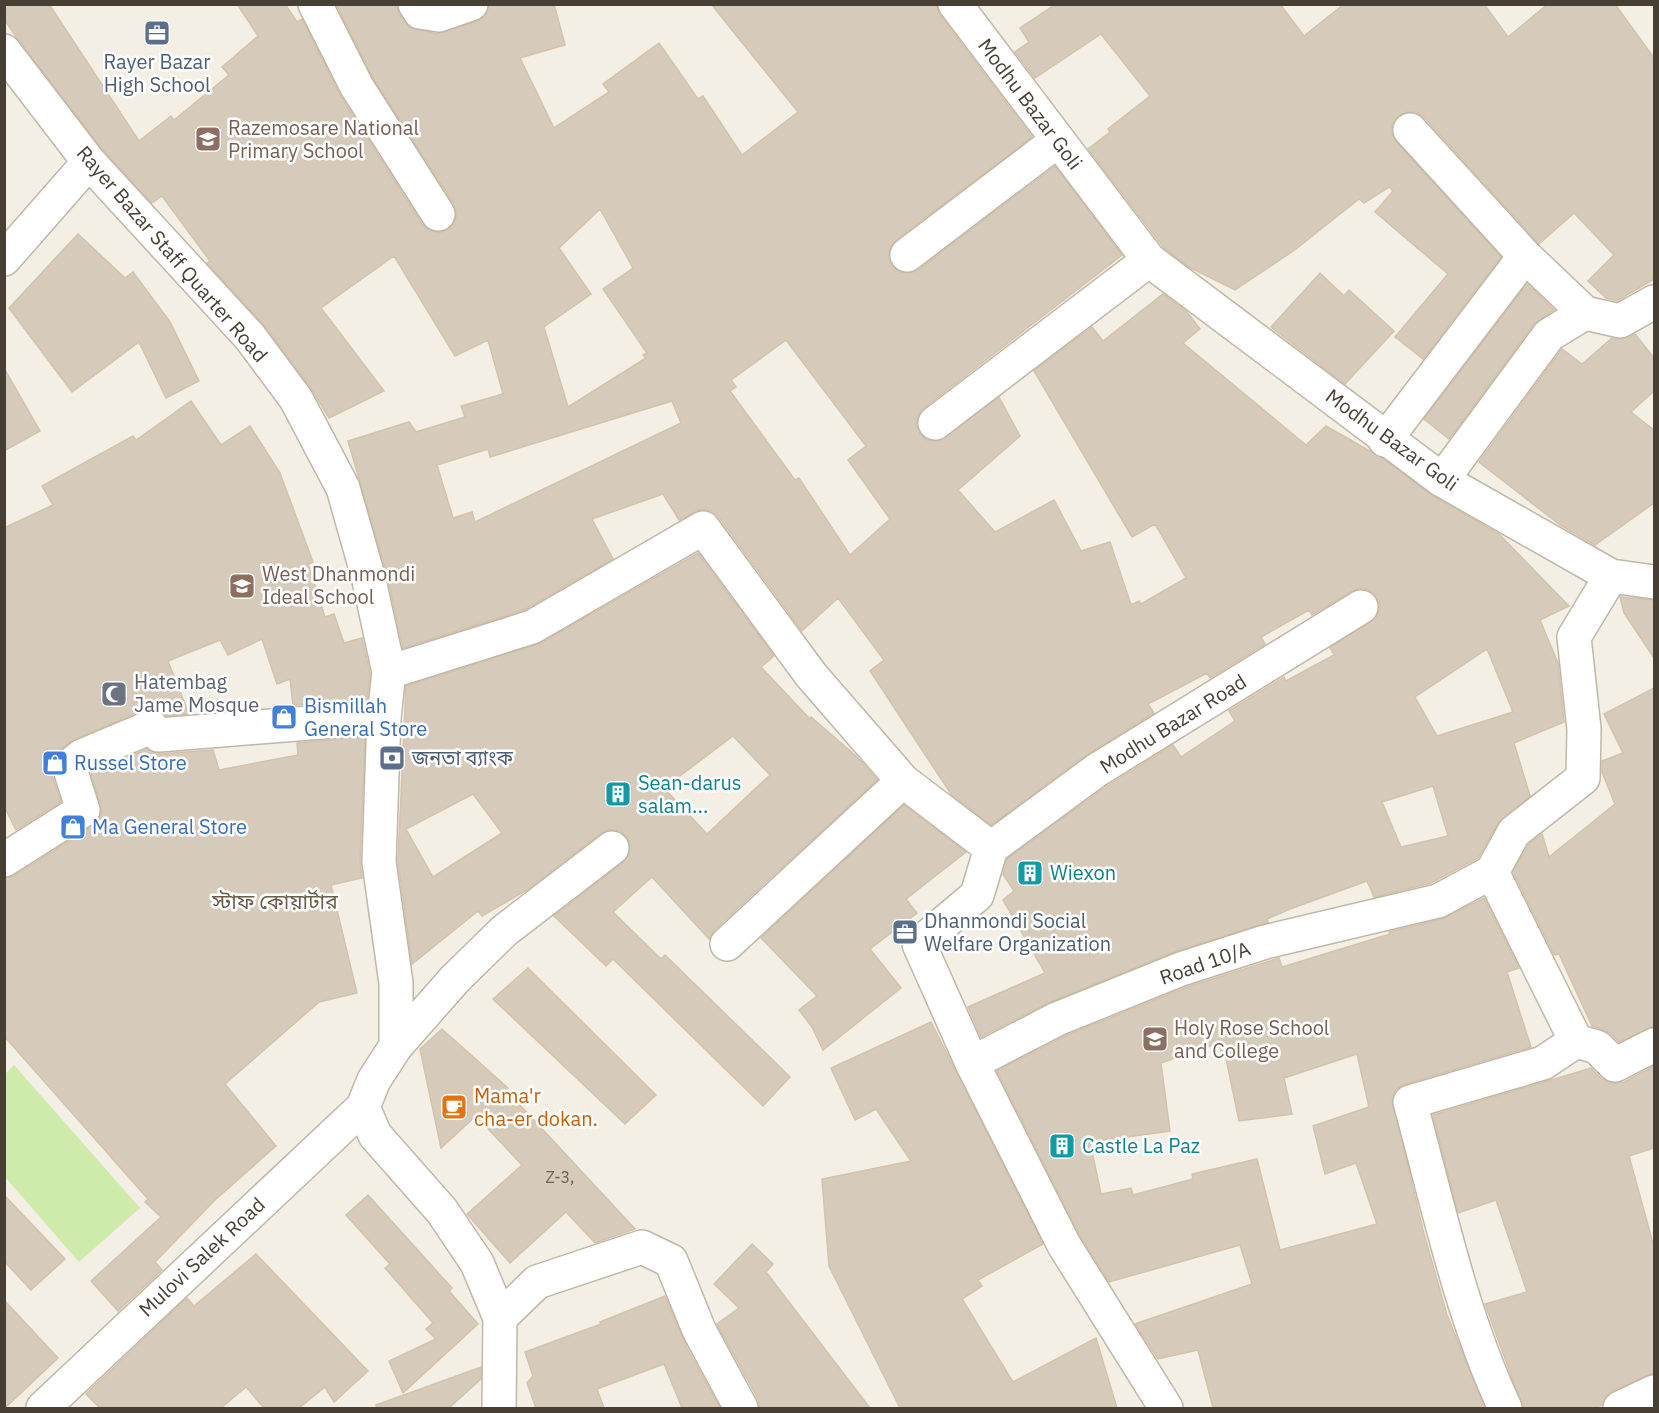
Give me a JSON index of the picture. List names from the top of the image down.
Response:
{
  "streets": {
    "street": [
      "Modhu Bazar Goli",
      "Rayer Bazar Staff Quarter Road",
      "Modhu Bazar Road",
      "Road 10/A",
      "Mulovi Salek Road"
    ]
  },
  "districts": ["স্টাফ কোয়ার্টার"],
  "places": {
    "office": ["Rayer Bazar High School", "Dhanmondi Social Welfare Organization"],
    "school or university": ["Razemosare National Primary School", "West Dhanmondi Ideal School", "Holy Rose School and College"],
    "mosque": ["Hatembag Jame Mosque"],
    "shop": ["Bismillah General Store", "Russel Store", "Ma General Store"],
    "bank": ["জনতা ব্যাংক"],
    "building": ["Sean-darus salam...", "Wiexon", "Castle La Paz"],
    "cafe": ["Mama'r cha-er dokan."]
  },
  "house_numbers": ["Z-3,"]
}
